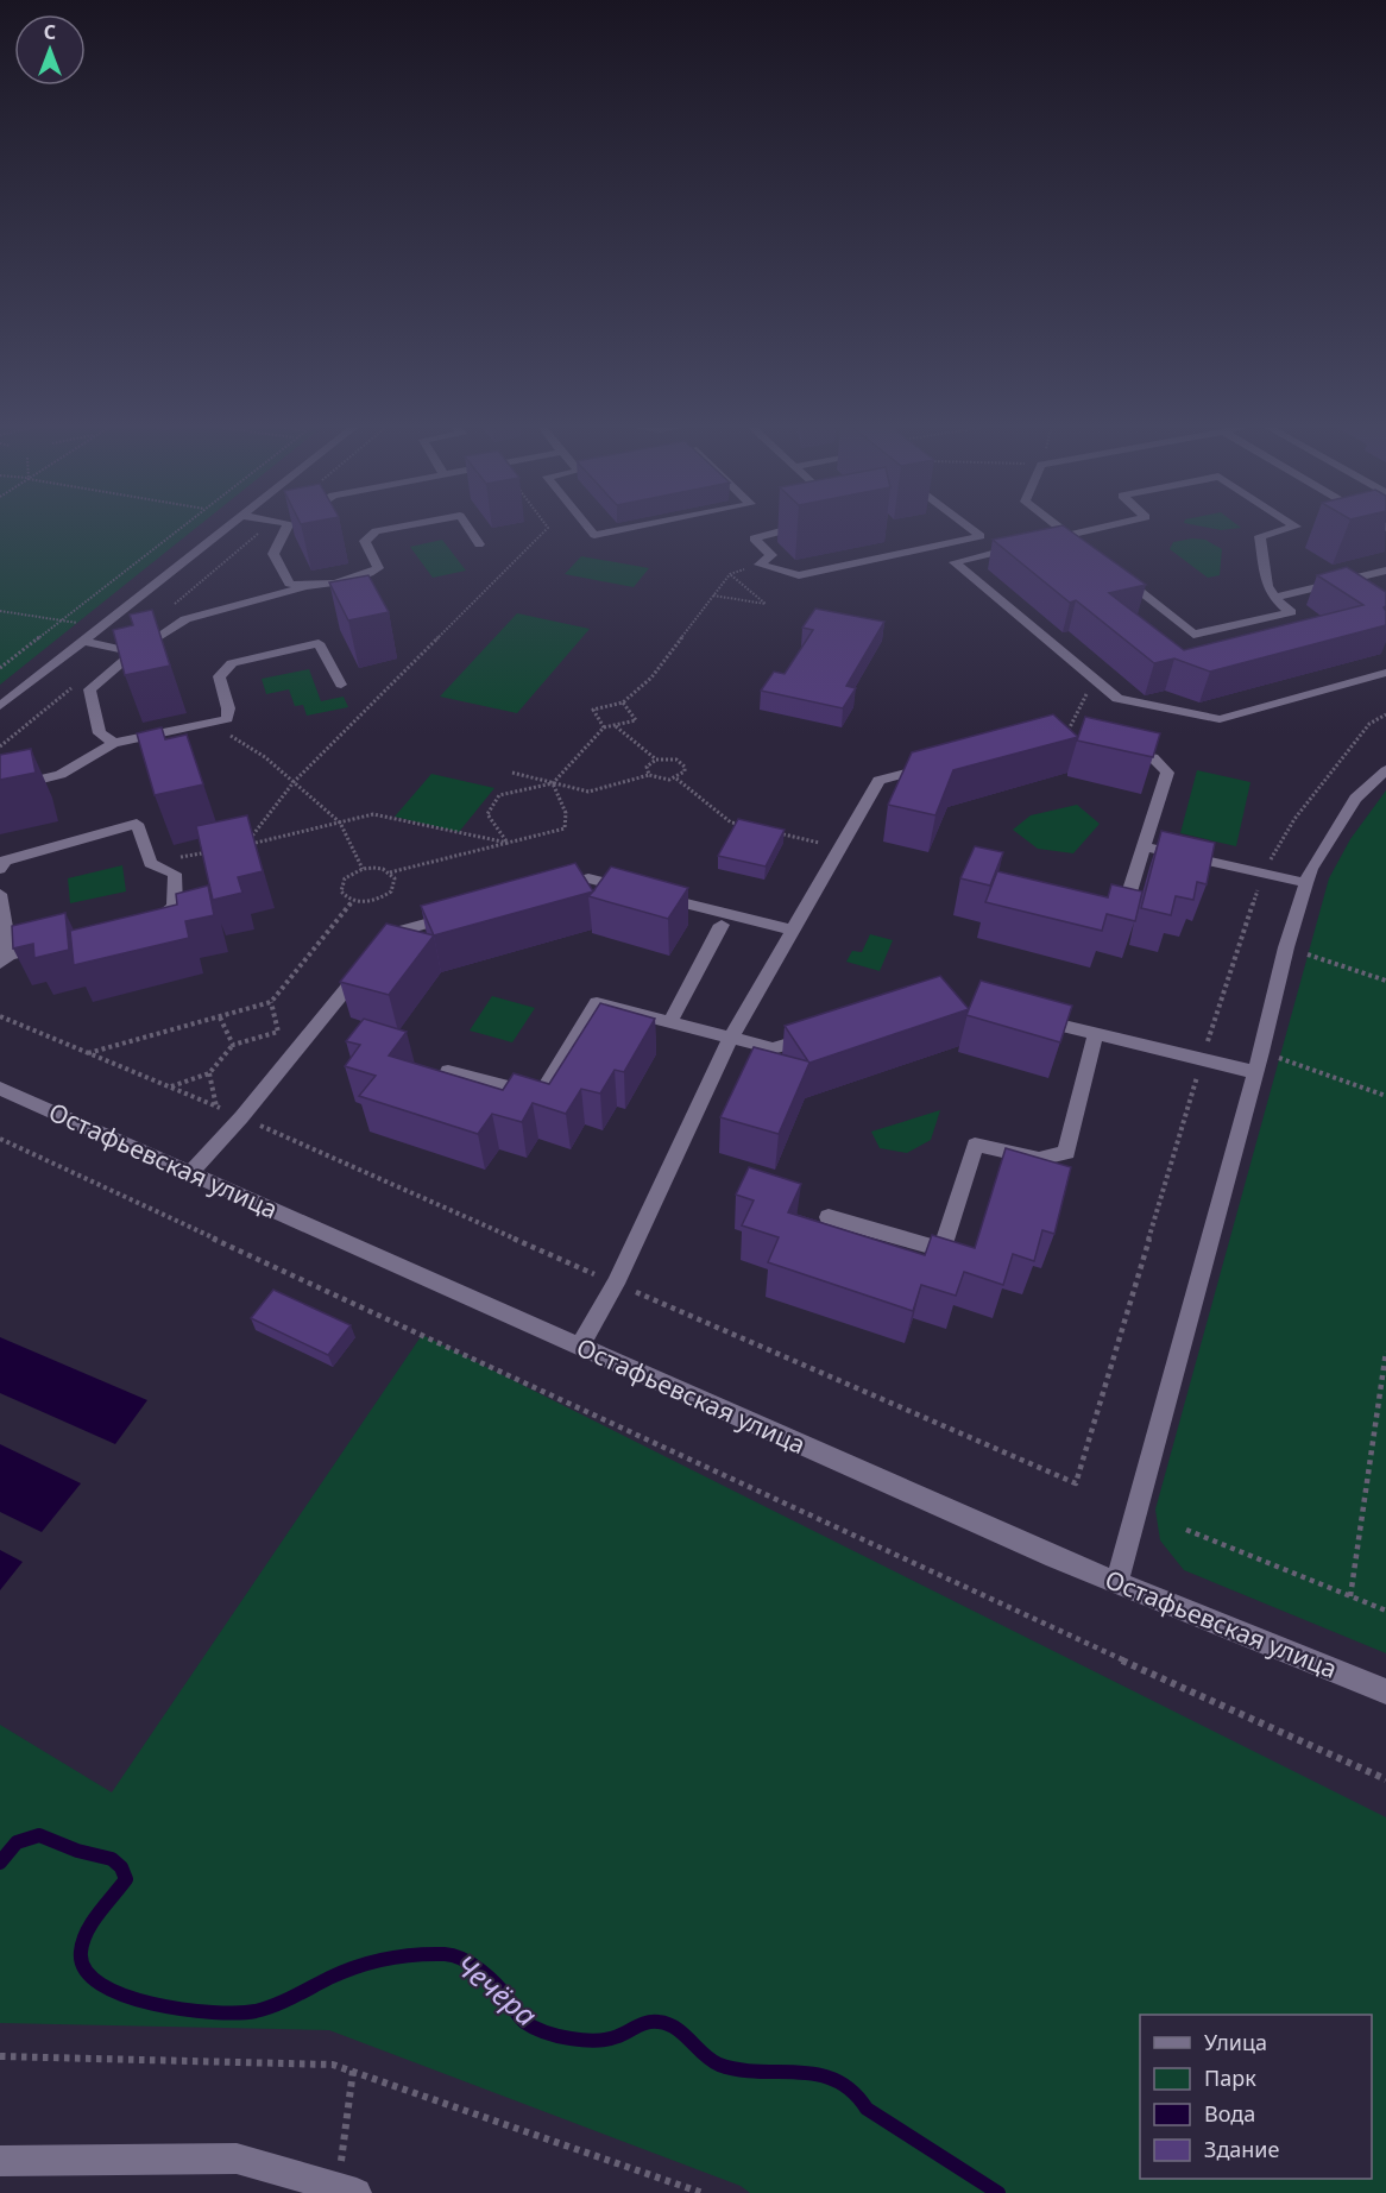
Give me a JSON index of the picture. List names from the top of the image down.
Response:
{
  "streets": {
    "street": ["Остафьевская улица"]
  },
  "water": ["Чечёра"],
  "legend": [
    "Улица",
    "Парк",
    "Вода",
    "Здание"
  ],
  "north": "top"
}
